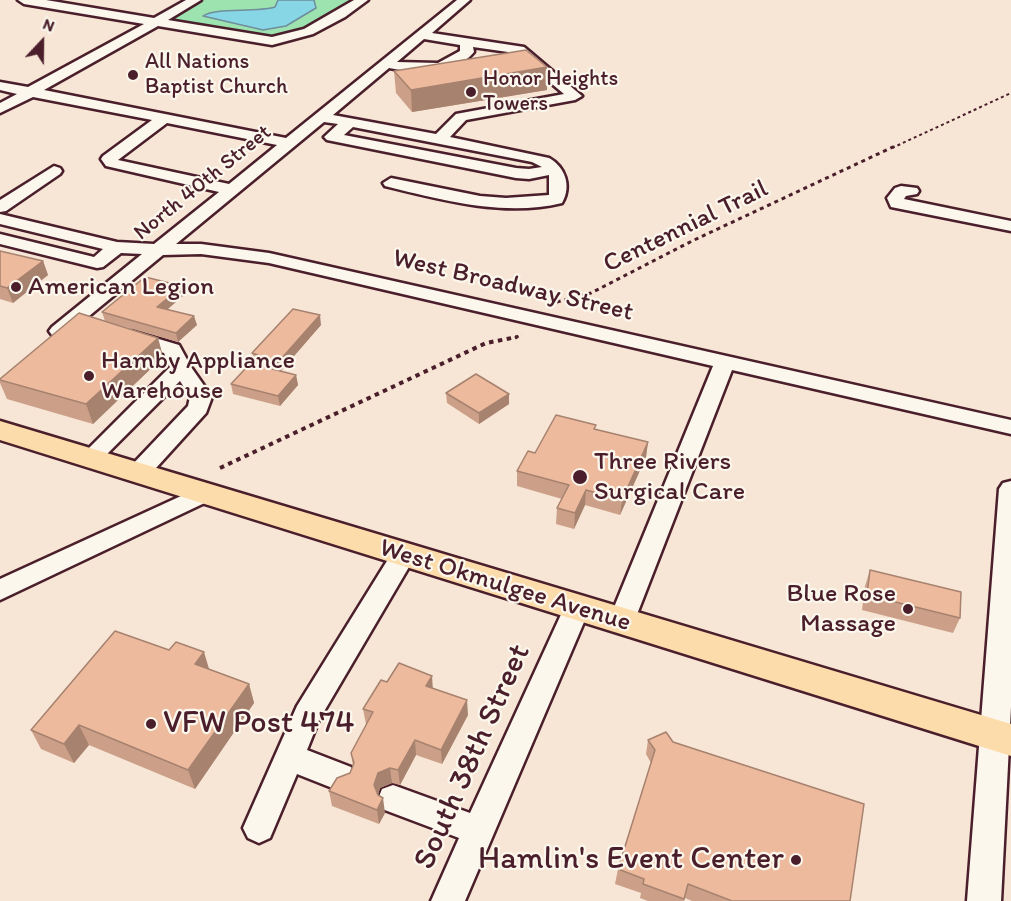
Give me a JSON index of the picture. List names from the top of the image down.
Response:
{
  "streets": {
    "main road": ["West Okmulgee Avenue"],
    "street": ["North 40th Street", "West Broadway Street", "South 38th Street"],
    "path": ["Centennial Trail"]
  },
  "crossings": [
    ["North 40th Street", "West Broadway Street"],
    ["Centennial Trail", "West Broadway Street"],
    ["Centennial Trail", "West Okmulgee Avenue"],
    ["West Okmulgee Avenue", "South 38th Street"]
  ],
  "places": [
    "All Nations Baptist Church",
    "Honor Heights Towers",
    "American Legion",
    "Hamby Appliance Warehouse",
    "Three Rivers Surgical Care",
    "Blue Rose Massage",
    "VFW Post 474",
    "Hamlin's Event Center"
  ],
  "north": "top"
}
